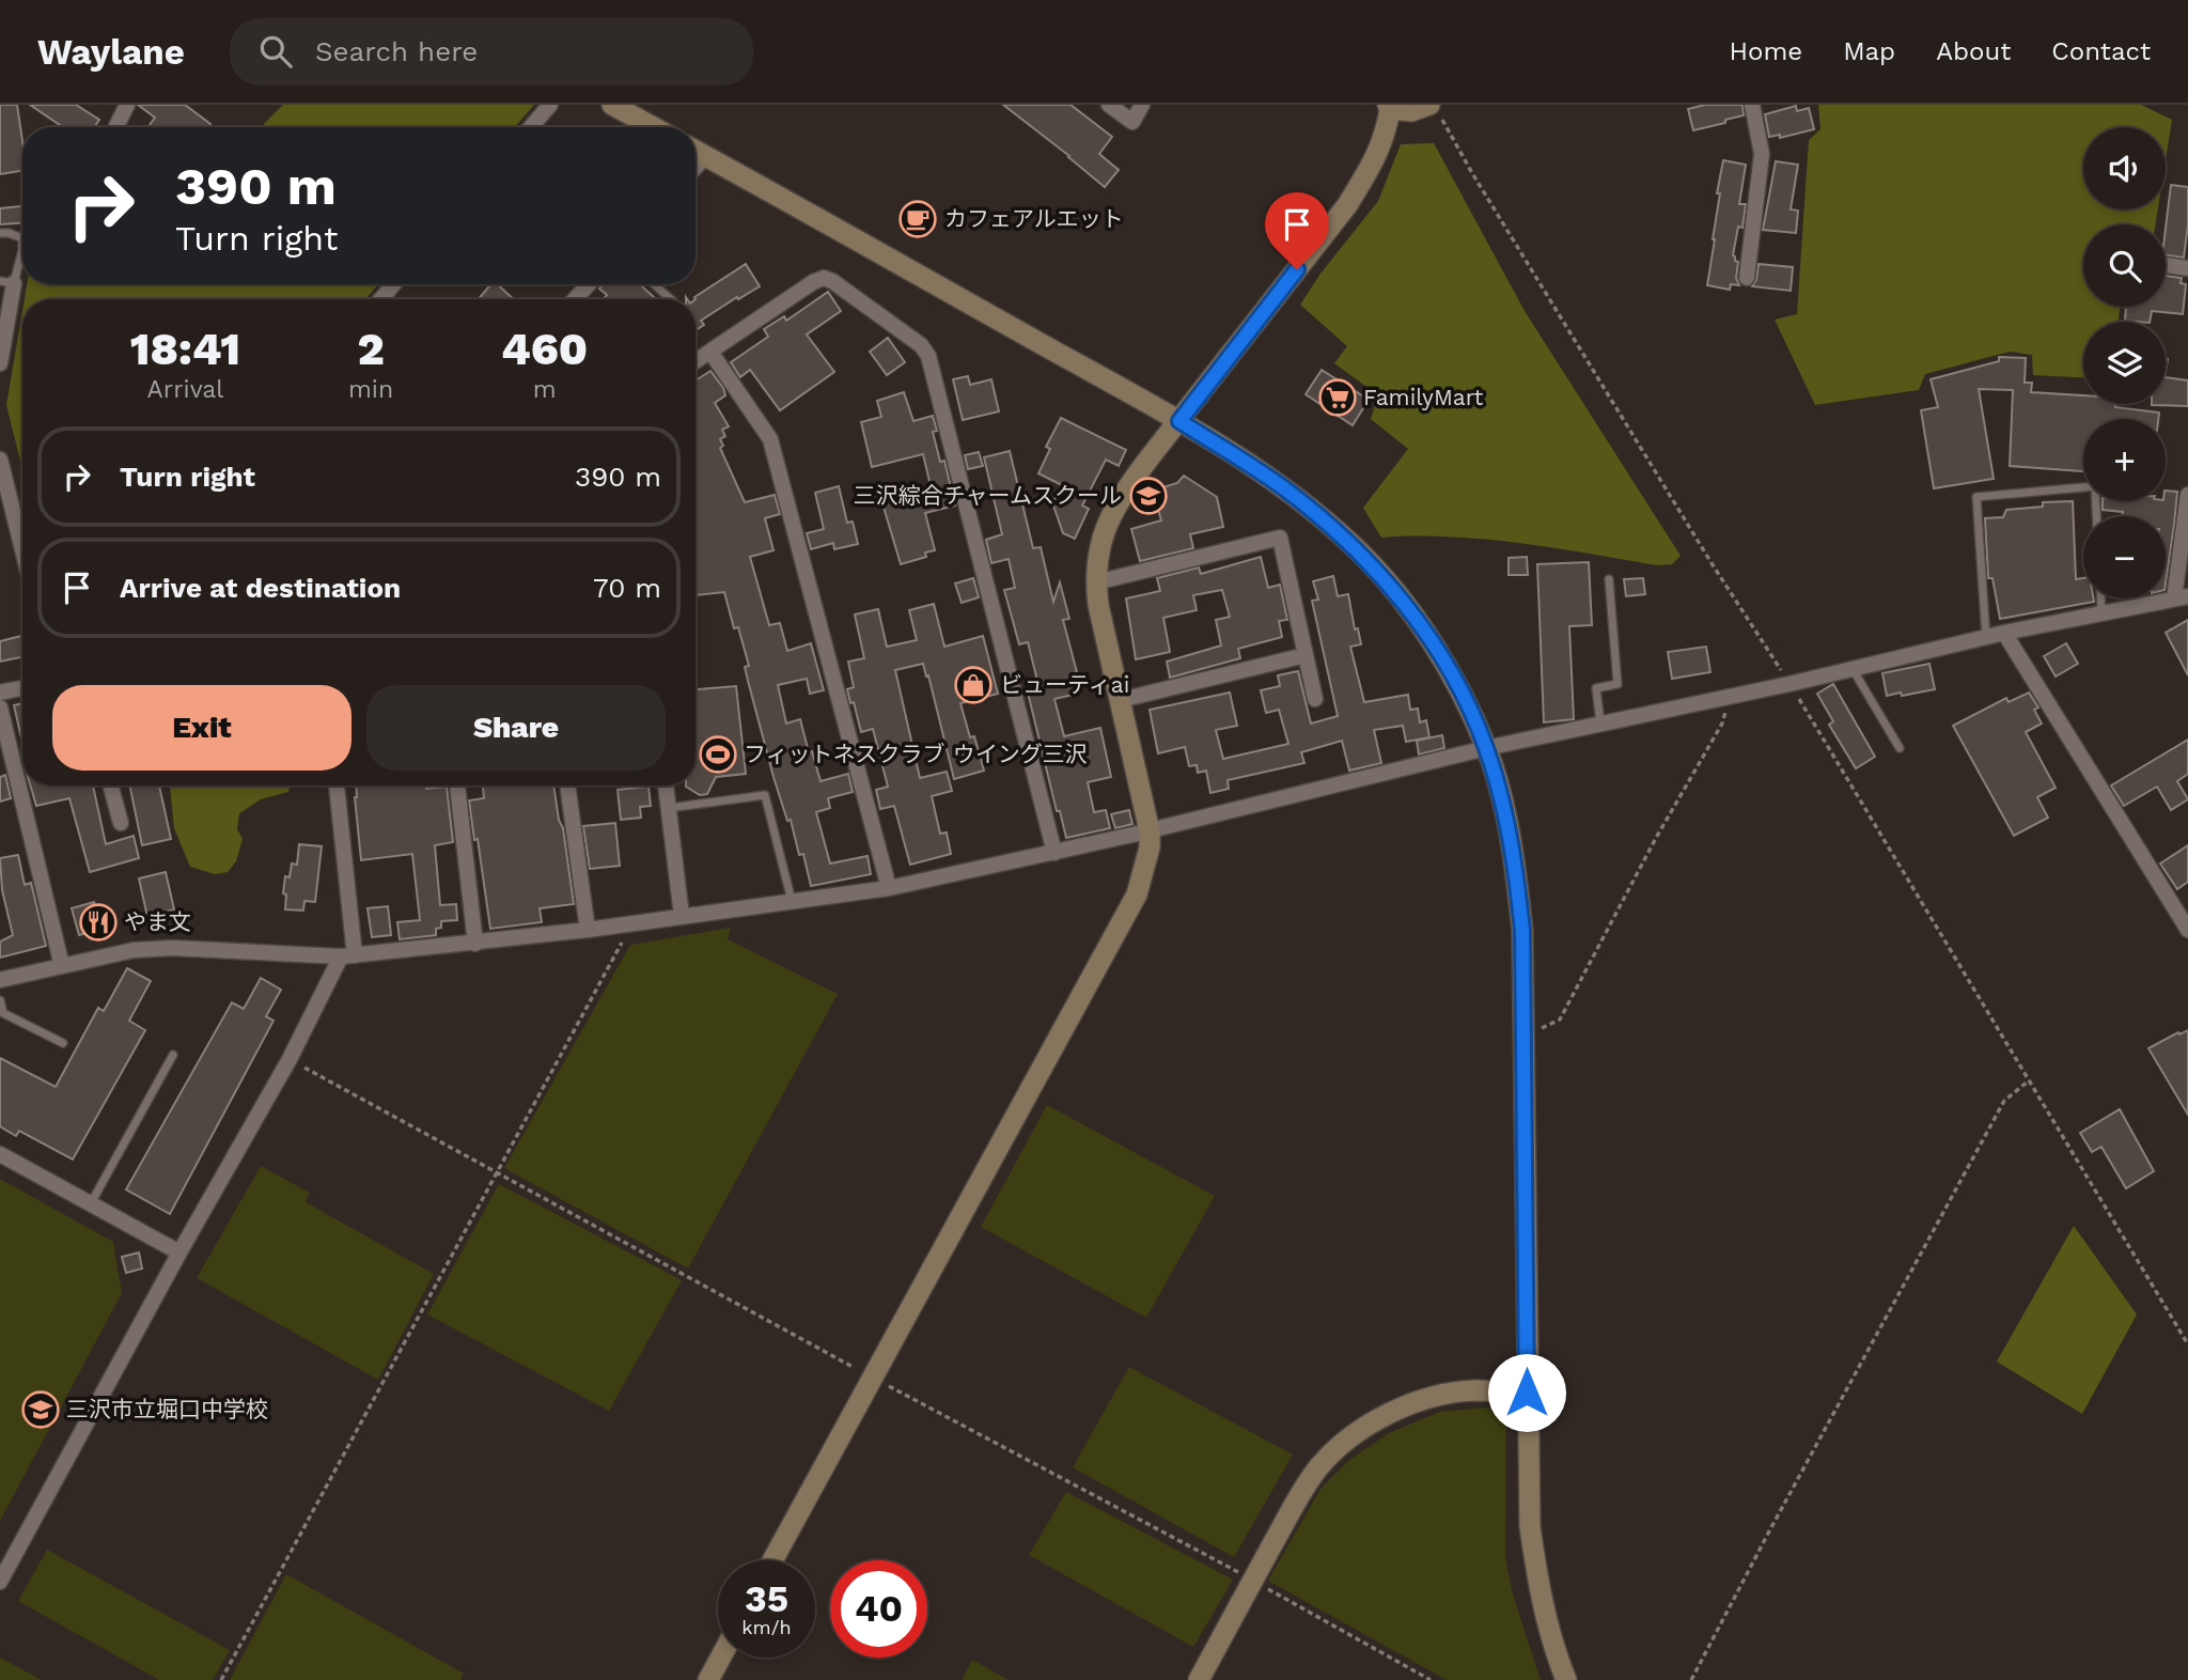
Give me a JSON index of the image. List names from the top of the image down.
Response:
{
  "places": {
    "cafe": ["カフェアルエット"],
    "supermarket": ["FamilyMart"],
    "school or university": ["三沢綜合チャームスクール", "三沢市立堀口中学校"],
    "shop": ["ビューティai"],
    "sports": ["フィットネスクラブ ウイング三沢"],
    "restaurant": ["やま文"]
  },
  "page": {
    "header": "Waylane",
    "search": "Search here",
    "nav": [
      "Home",
      "Map",
      "About",
      "Contact"
    ],
    "map_buttons": ["+", "−"],
    "turn": ["390 m", "Turn right"],
    "eta": [
      "18:41",
      "Arrival",
      "2",
      "min",
      "460",
      "m"
    ],
    "list": [
      {
        "name": "Turn right",
        "value": "390 m"
      },
      {
        "name": "Arrive at destination",
        "value": "70 m"
      }
    ],
    "buttons": ["Exit", "Share"],
    "speed": "35 km/h",
    "limit": "40"
  }
}
